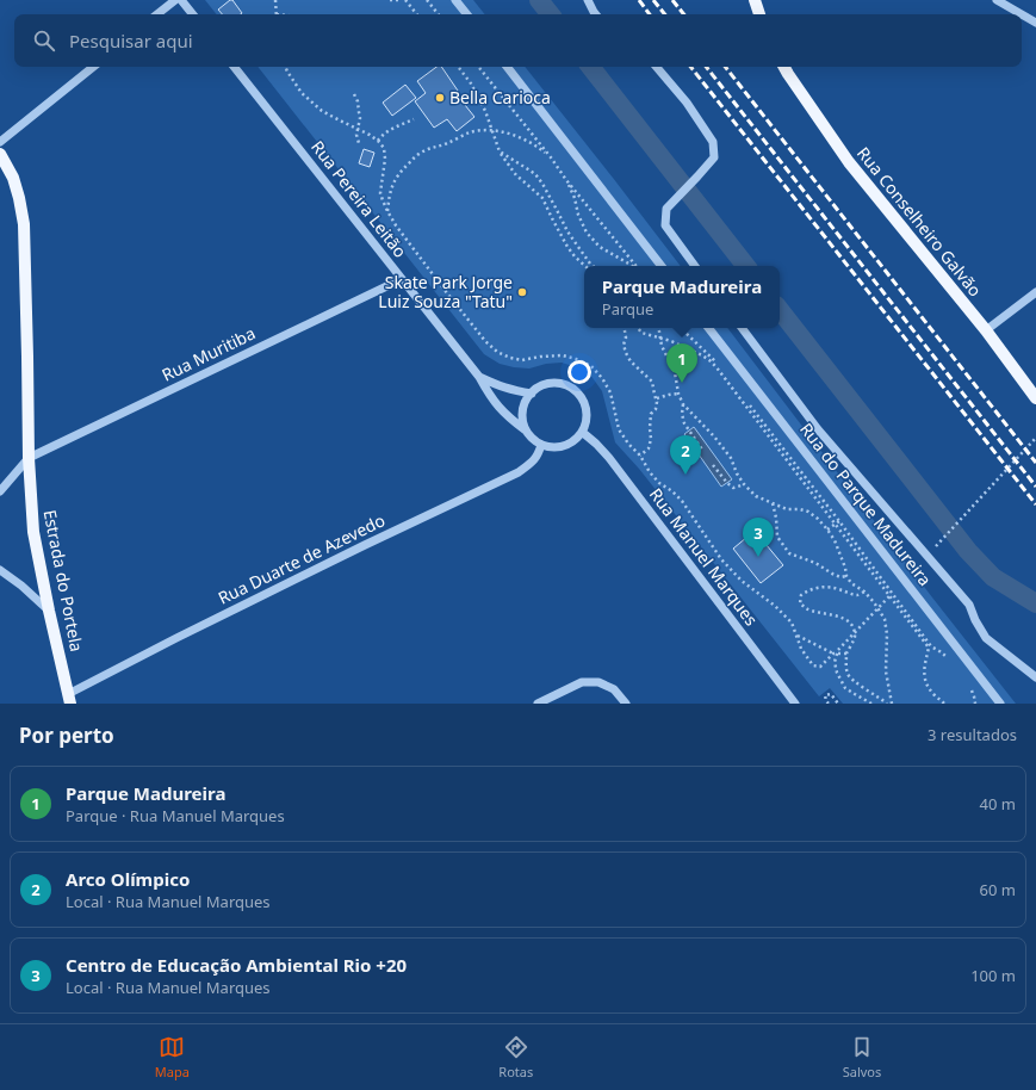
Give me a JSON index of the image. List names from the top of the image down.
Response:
{
  "streets": {
    "main road": ["Rua Conselheiro Galvão", "Estrada do Portela"],
    "street": [
      "Rua Pereira Leitão",
      "Rua Muritiba",
      "Rua do Parque Madureira",
      "Rua Manuel Marques",
      "Rua Duarte de Azevedo"
    ]
  },
  "crossings": [
    ["Rua Pereira Leitão", "Rua Muritiba"],
    ["Rua Pereira Leitão", "Rua Manuel Marques"],
    ["Rua Pereira Leitão", "Rua Duarte de Azevedo"],
    ["Rua Muritiba", "Estrada do Portela"],
    ["Rua Manuel Marques", "Rua Duarte de Azevedo"],
    ["Rua Duarte de Azevedo", "Estrada do Portela"]
  ],
  "places": ["Bella Carioca", "Skate Park Jorge Luiz Souza \"Tatu\""],
  "page": {
    "search": "Pesquisar aqui",
    "popup": ["Parque Madureira", "Parque"],
    "pins": ["1", "2", "3"],
    "heading": ["Por perto", "3 resultados"],
    "list": [
      {
        "mark": "1",
        "name": "Parque Madureira",
        "note": "Parque · Rua Manuel Marques",
        "value": "40 m"
      },
      {
        "mark": "2",
        "name": "Arco Olímpico",
        "note": "Local · Rua Manuel Marques",
        "value": "60 m"
      },
      {
        "mark": "3",
        "name": "Centro de Educação Ambiental Rio +20",
        "note": "Local · Rua Manuel Marques",
        "value": "100 m"
      }
    ],
    "nav": ["Mapa", "Rotas", "Salvos"]
  }
}
